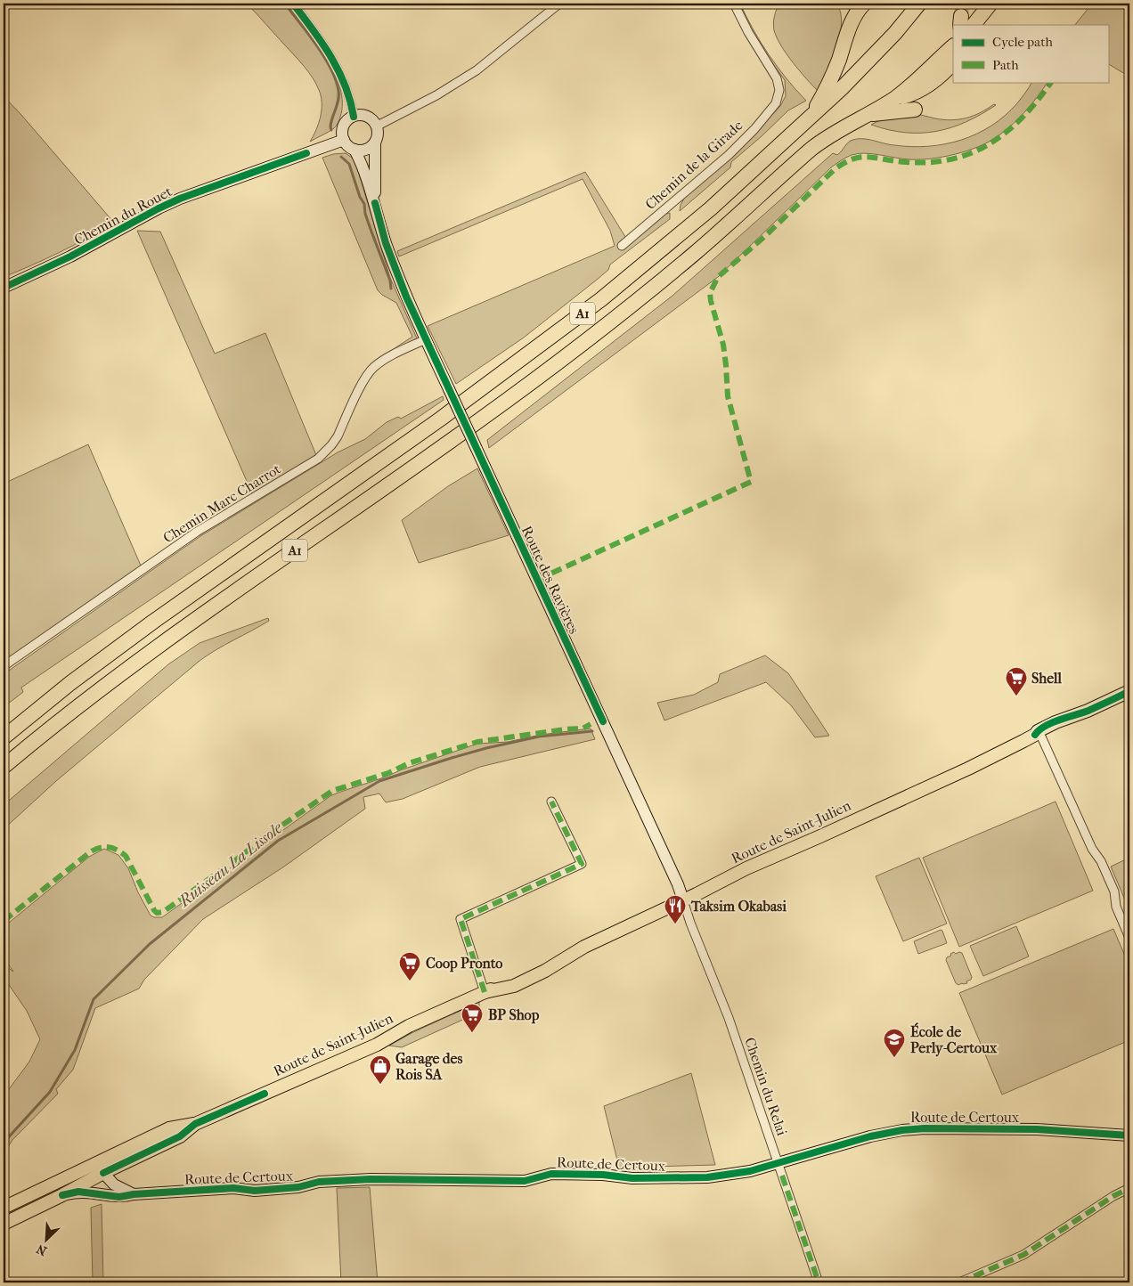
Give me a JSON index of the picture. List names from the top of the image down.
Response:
{
  "streets": {
    "highway": ["A1"],
    "main road": ["Route de Saint-Julien"],
    "street": [
      "Chemin de la Girade",
      "Chemin du Rouet",
      "Chemin Marc Charrot",
      "Route des Ravières",
      "Chemin du Relai",
      "Route de Certoux"
    ]
  },
  "crossings": [
    ["Chemin Marc Charrot", "Route des Ravières"],
    ["Route des Ravières", "Route de Saint-Julien"],
    ["Route des Ravières", "Chemin du Relai"],
    ["Route de Saint-Julien", "Chemin du Relai"],
    ["Route de Saint-Julien", "Route de Certoux"],
    ["Chemin du Relai", "Route de Certoux"]
  ],
  "water": ["Ruisseau La Lissole"],
  "places": {
    "supermarket": ["Shell", "Coop Pronto", "BP Shop"],
    "restaurant": ["Taksim Okabasi"],
    "school or university": ["École de Perly-Certoux"],
    "shop": ["Garage des Rois SA"]
  },
  "legend": ["Cycle path", "Path"],
  "north": "bottom left"
}
